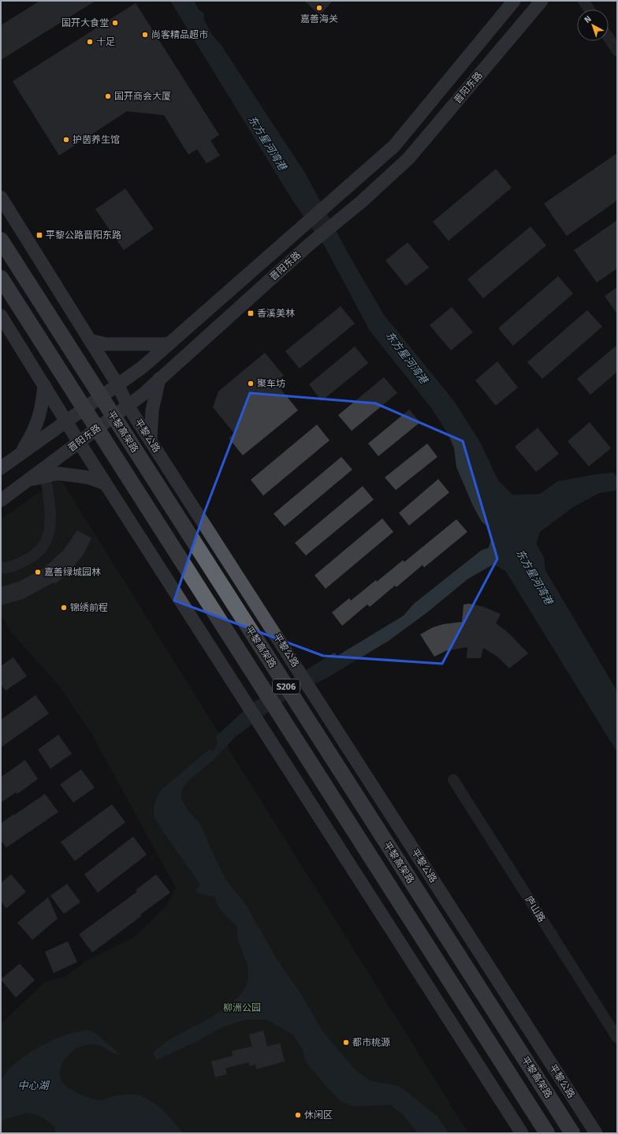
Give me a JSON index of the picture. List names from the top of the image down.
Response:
{
  "streets": {
    "highway": ["平黎高架路", "S206"],
    "main road": ["晋阳东路", "平黎公路"],
    "street": ["庐山路"]
  },
  "crossings": [
    ["晋阳东路", "平黎公路"]
  ],
  "water": ["东方星河湾港", "中心湖"],
  "parks": ["柳洲公园"],
  "places": {
    "other": [
      "嘉善海关",
      "国开大食堂",
      "尚客精品超市",
      "十足",
      "国开商会大厦",
      "护茵养生馆",
      "聚车坊",
      "嘉善绿城园林",
      "锦绣前程",
      "都市桃源",
      "休闲区"
    ],
    "transit": ["平黎公路晋阳东路", "香溪美林"]
  },
  "north": "top left"
}
